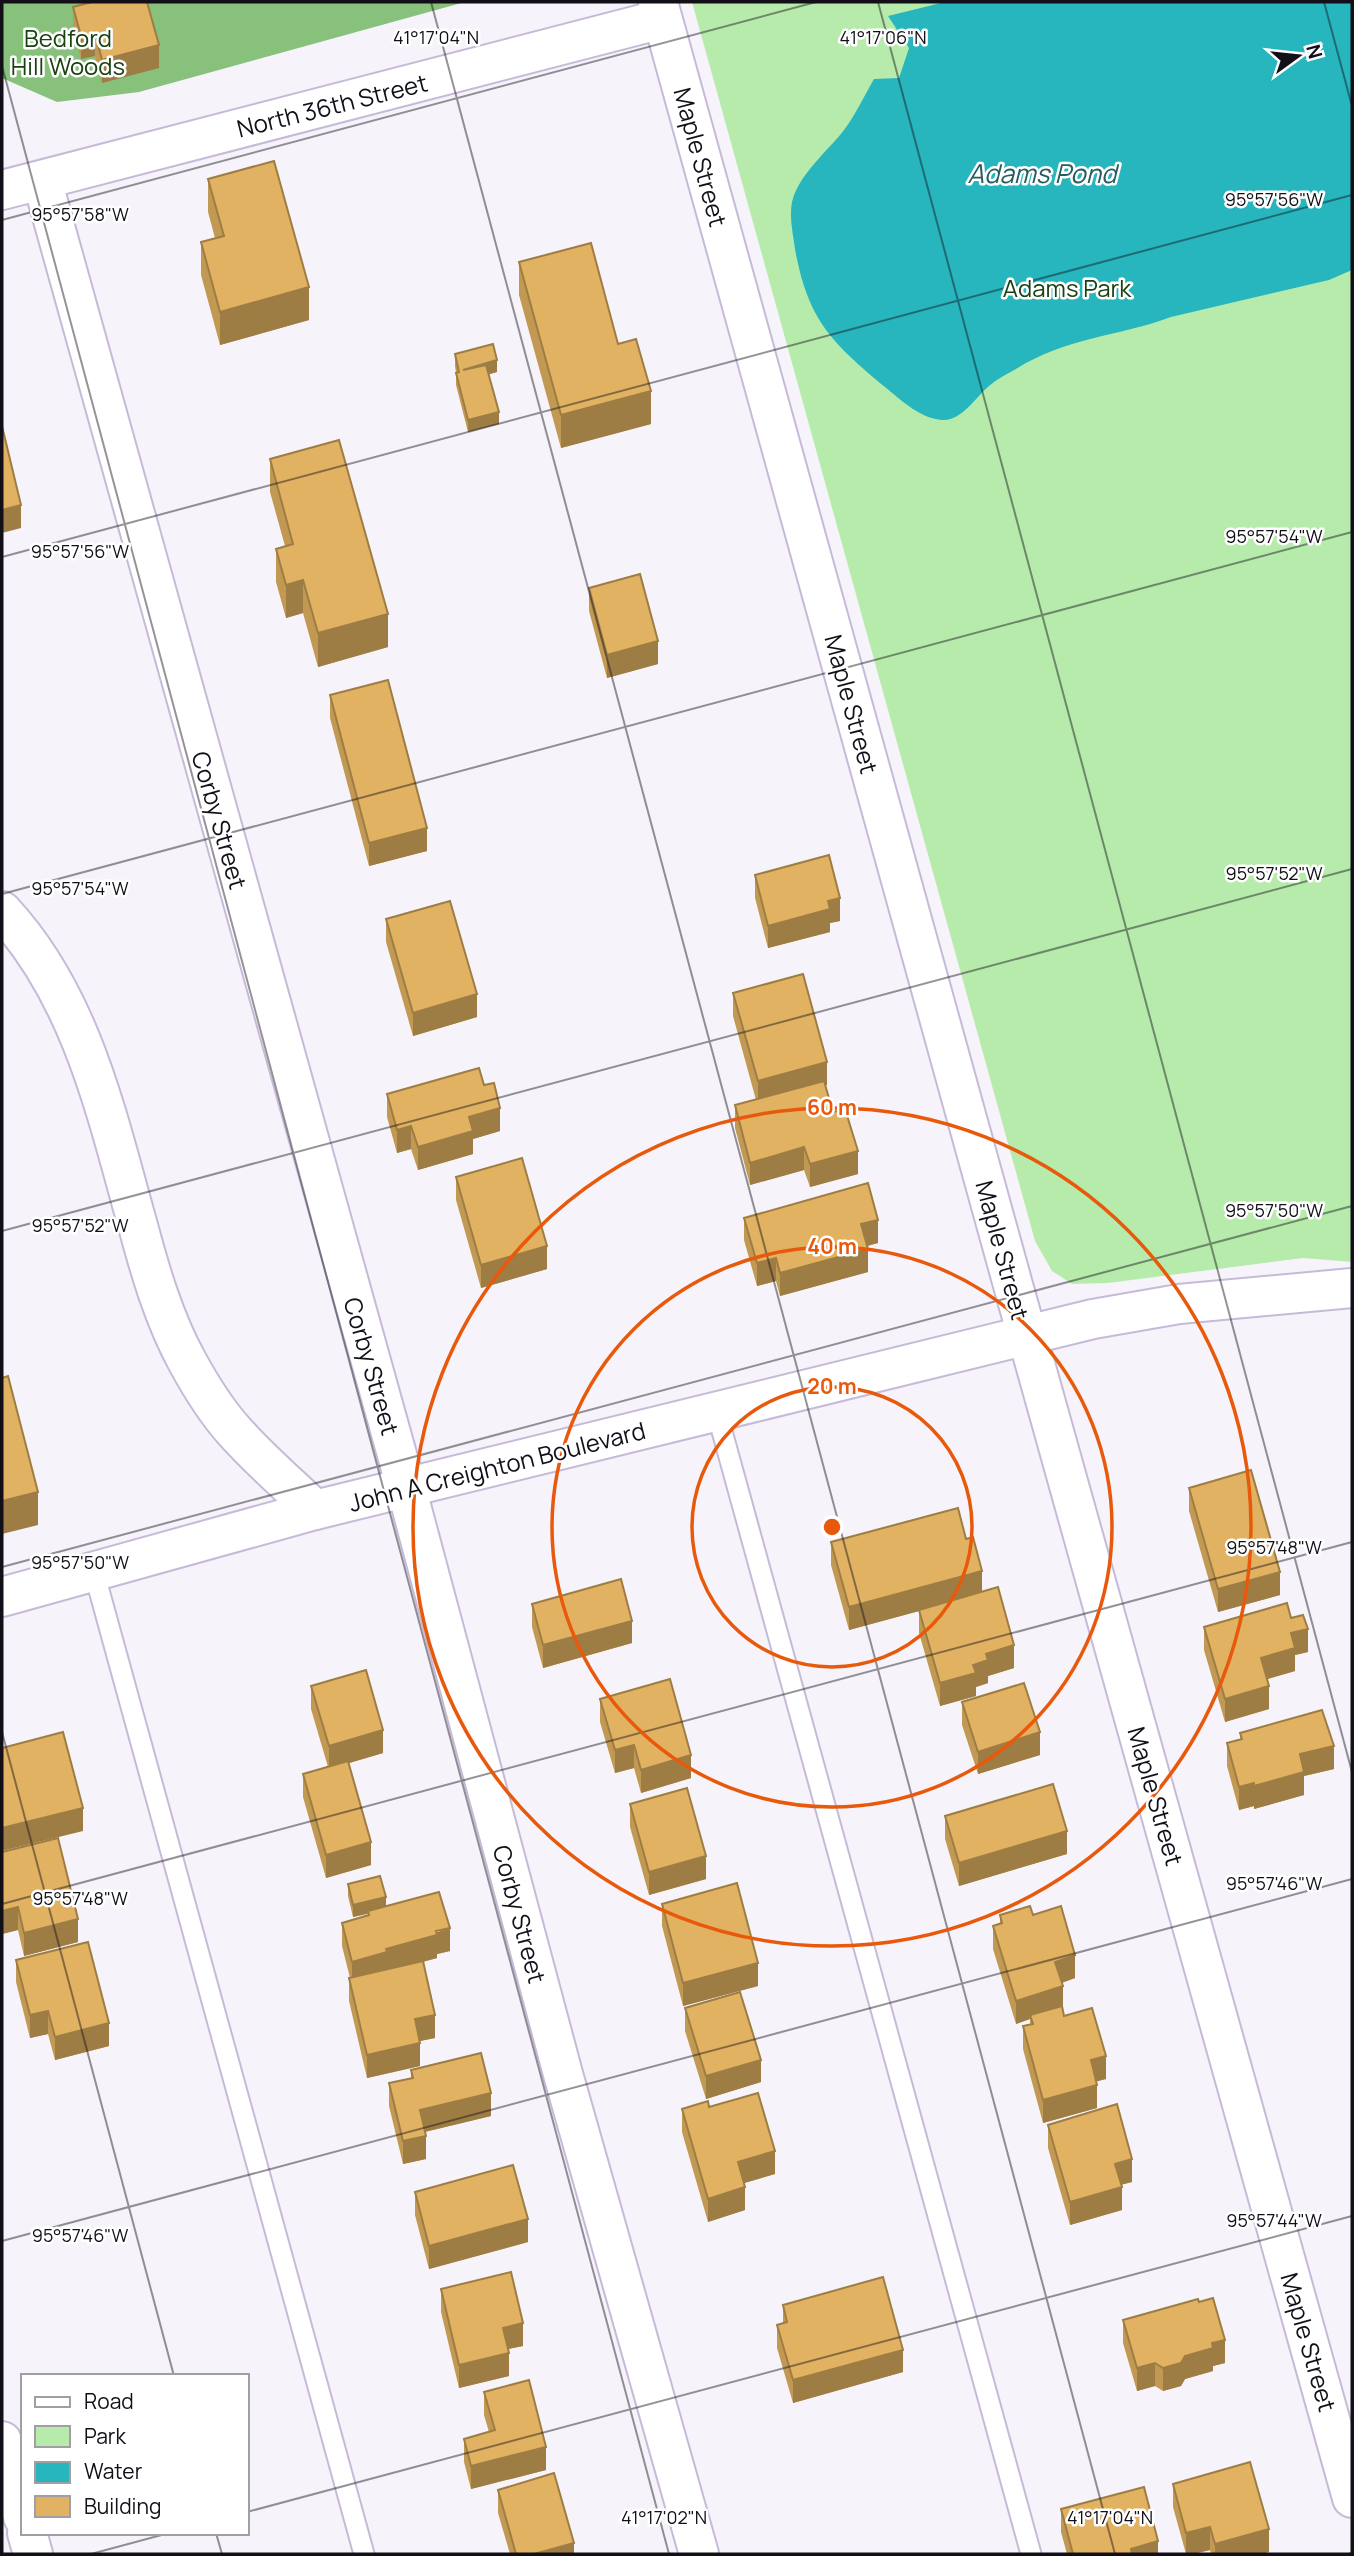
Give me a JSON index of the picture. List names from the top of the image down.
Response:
{
  "streets": {
    "street": [
      "North 36th Street",
      "Maple Street",
      "Corby Street",
      "John A Creighton Boulevard"
    ]
  },
  "crossings": [
    ["North 36th Street", "Maple Street"],
    ["North 36th Street", "Corby Street"],
    ["Maple Street", "John A Creighton Boulevard"],
    ["Corby Street", "John A Creighton Boulevard"]
  ],
  "water": ["Adams Pond"],
  "parks": ["Bedford Hill Woods", "Adams Park"],
  "legend": [
    "Road",
    "Park",
    "Water",
    "Building"
  ],
  "north": "right",
  "coordinates": [
    "41°17'04\"N",
    "41°17'06\"N",
    "95°57'56\"W",
    "95°57'58\"W",
    "95°57'54\"W",
    "95°57'52\"W",
    "95°57'50\"W",
    "95°57'48\"W",
    "95°57'46\"W",
    "95°57'44\"W",
    "41°17'02\"N"
  ],
  "rings": ["60 m", "40 m", "20 m"]
}
